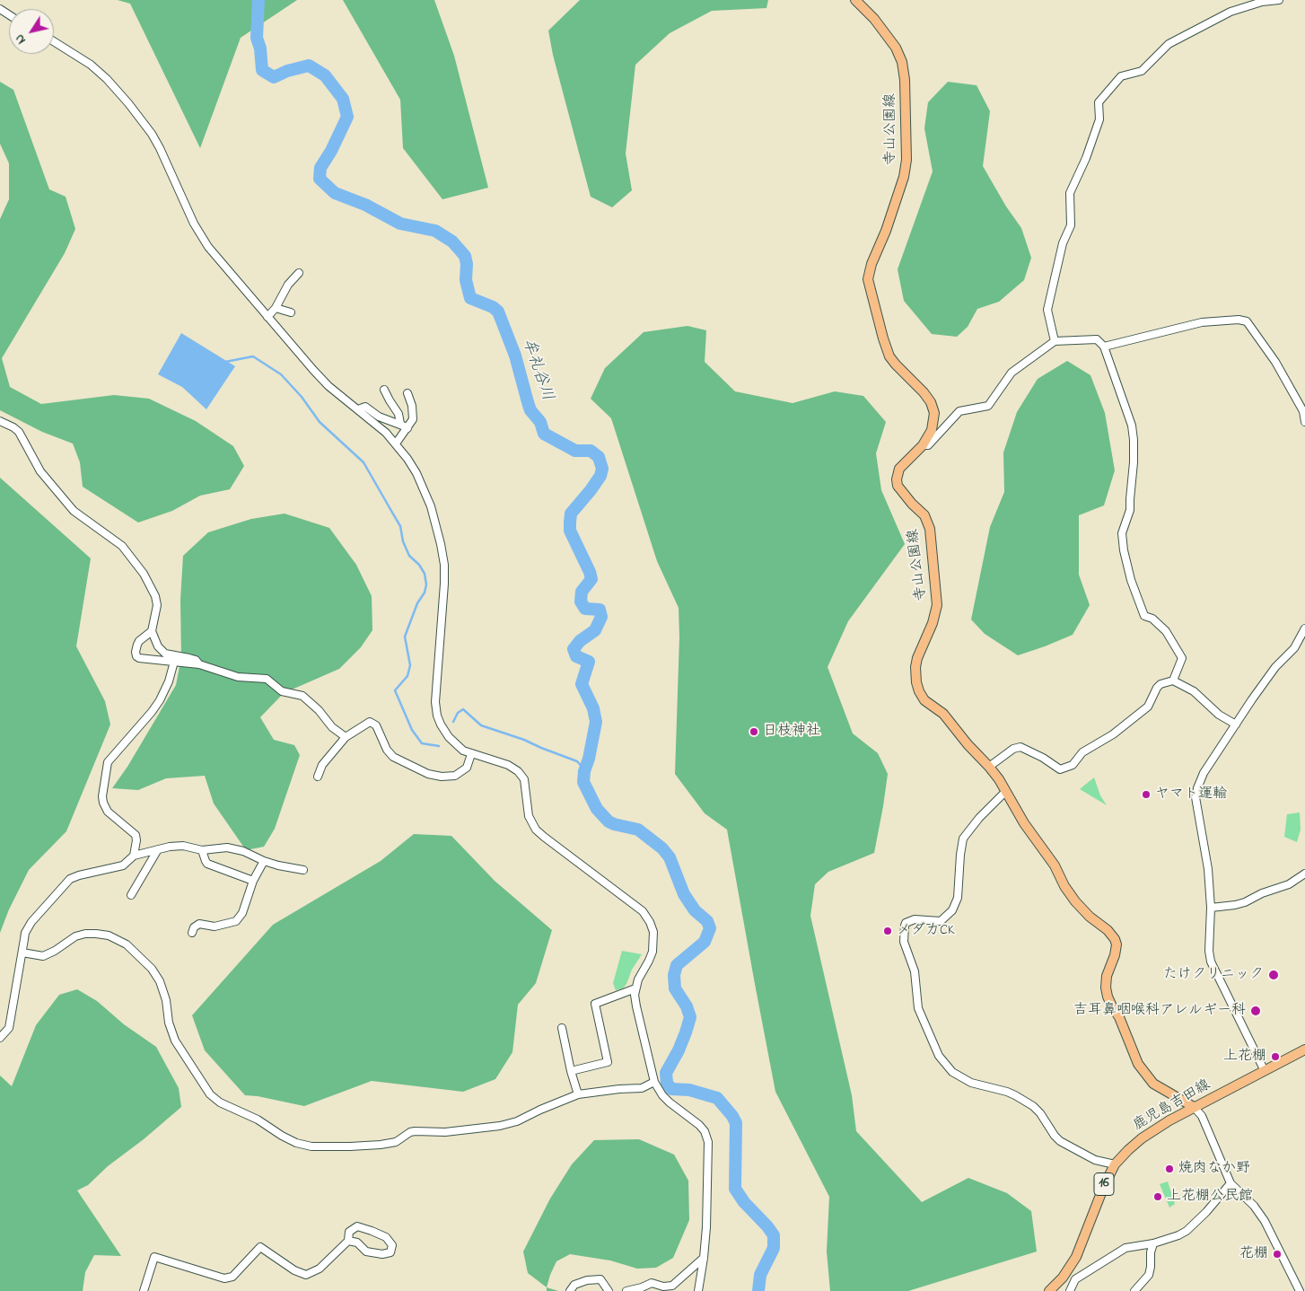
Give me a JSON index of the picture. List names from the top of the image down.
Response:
{
  "streets": {
    "main road": ["寺山公園線", "鹿児島吉田線", "16"]
  },
  "crossings": [
    ["寺山公園線", "鹿児島吉田線"]
  ],
  "water": ["牟礼谷川"],
  "places": [
    "日枝神社",
    "ヤマト運輸",
    "メダカCK",
    "たけクリニック",
    "吉耳鼻咽喉科アレルギー科",
    "上花棚",
    "焼肉なか野",
    "上花棚公民館",
    "花棚"
  ],
  "north": "bottom left"
}
